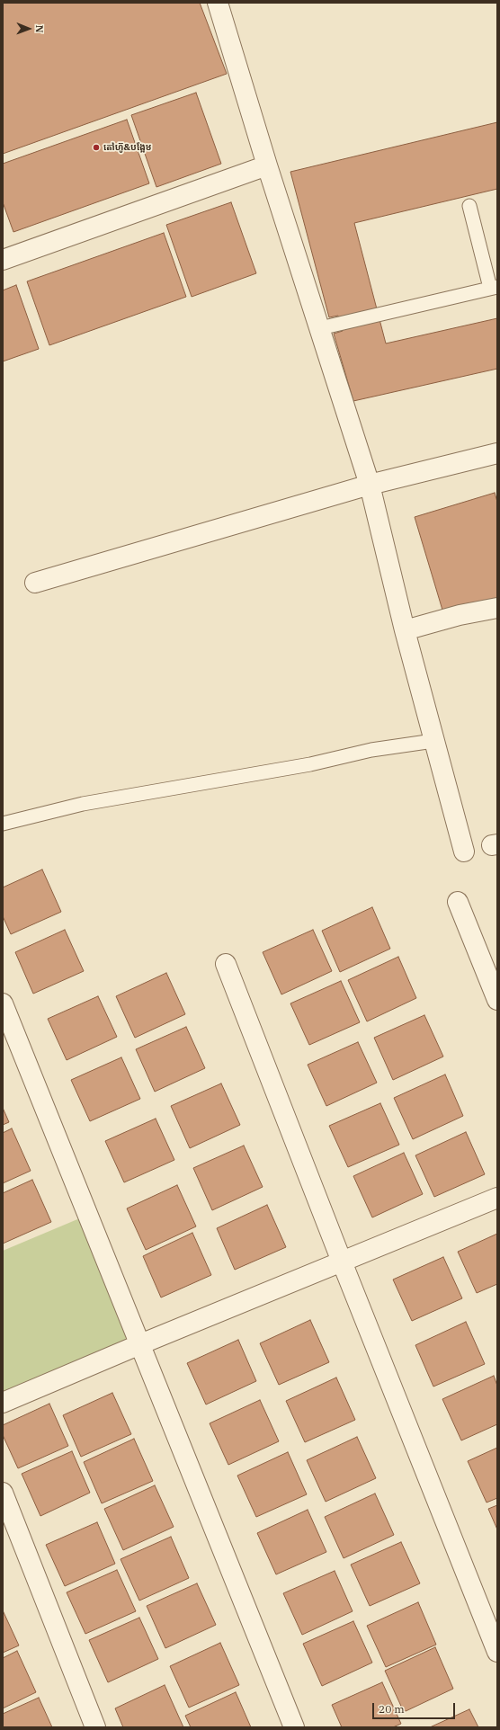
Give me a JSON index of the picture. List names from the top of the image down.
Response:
{
  "places": ["តៅហ៊ូ&បង្អែម"],
  "scale_bar": "20 m",
  "north": "right"
}
